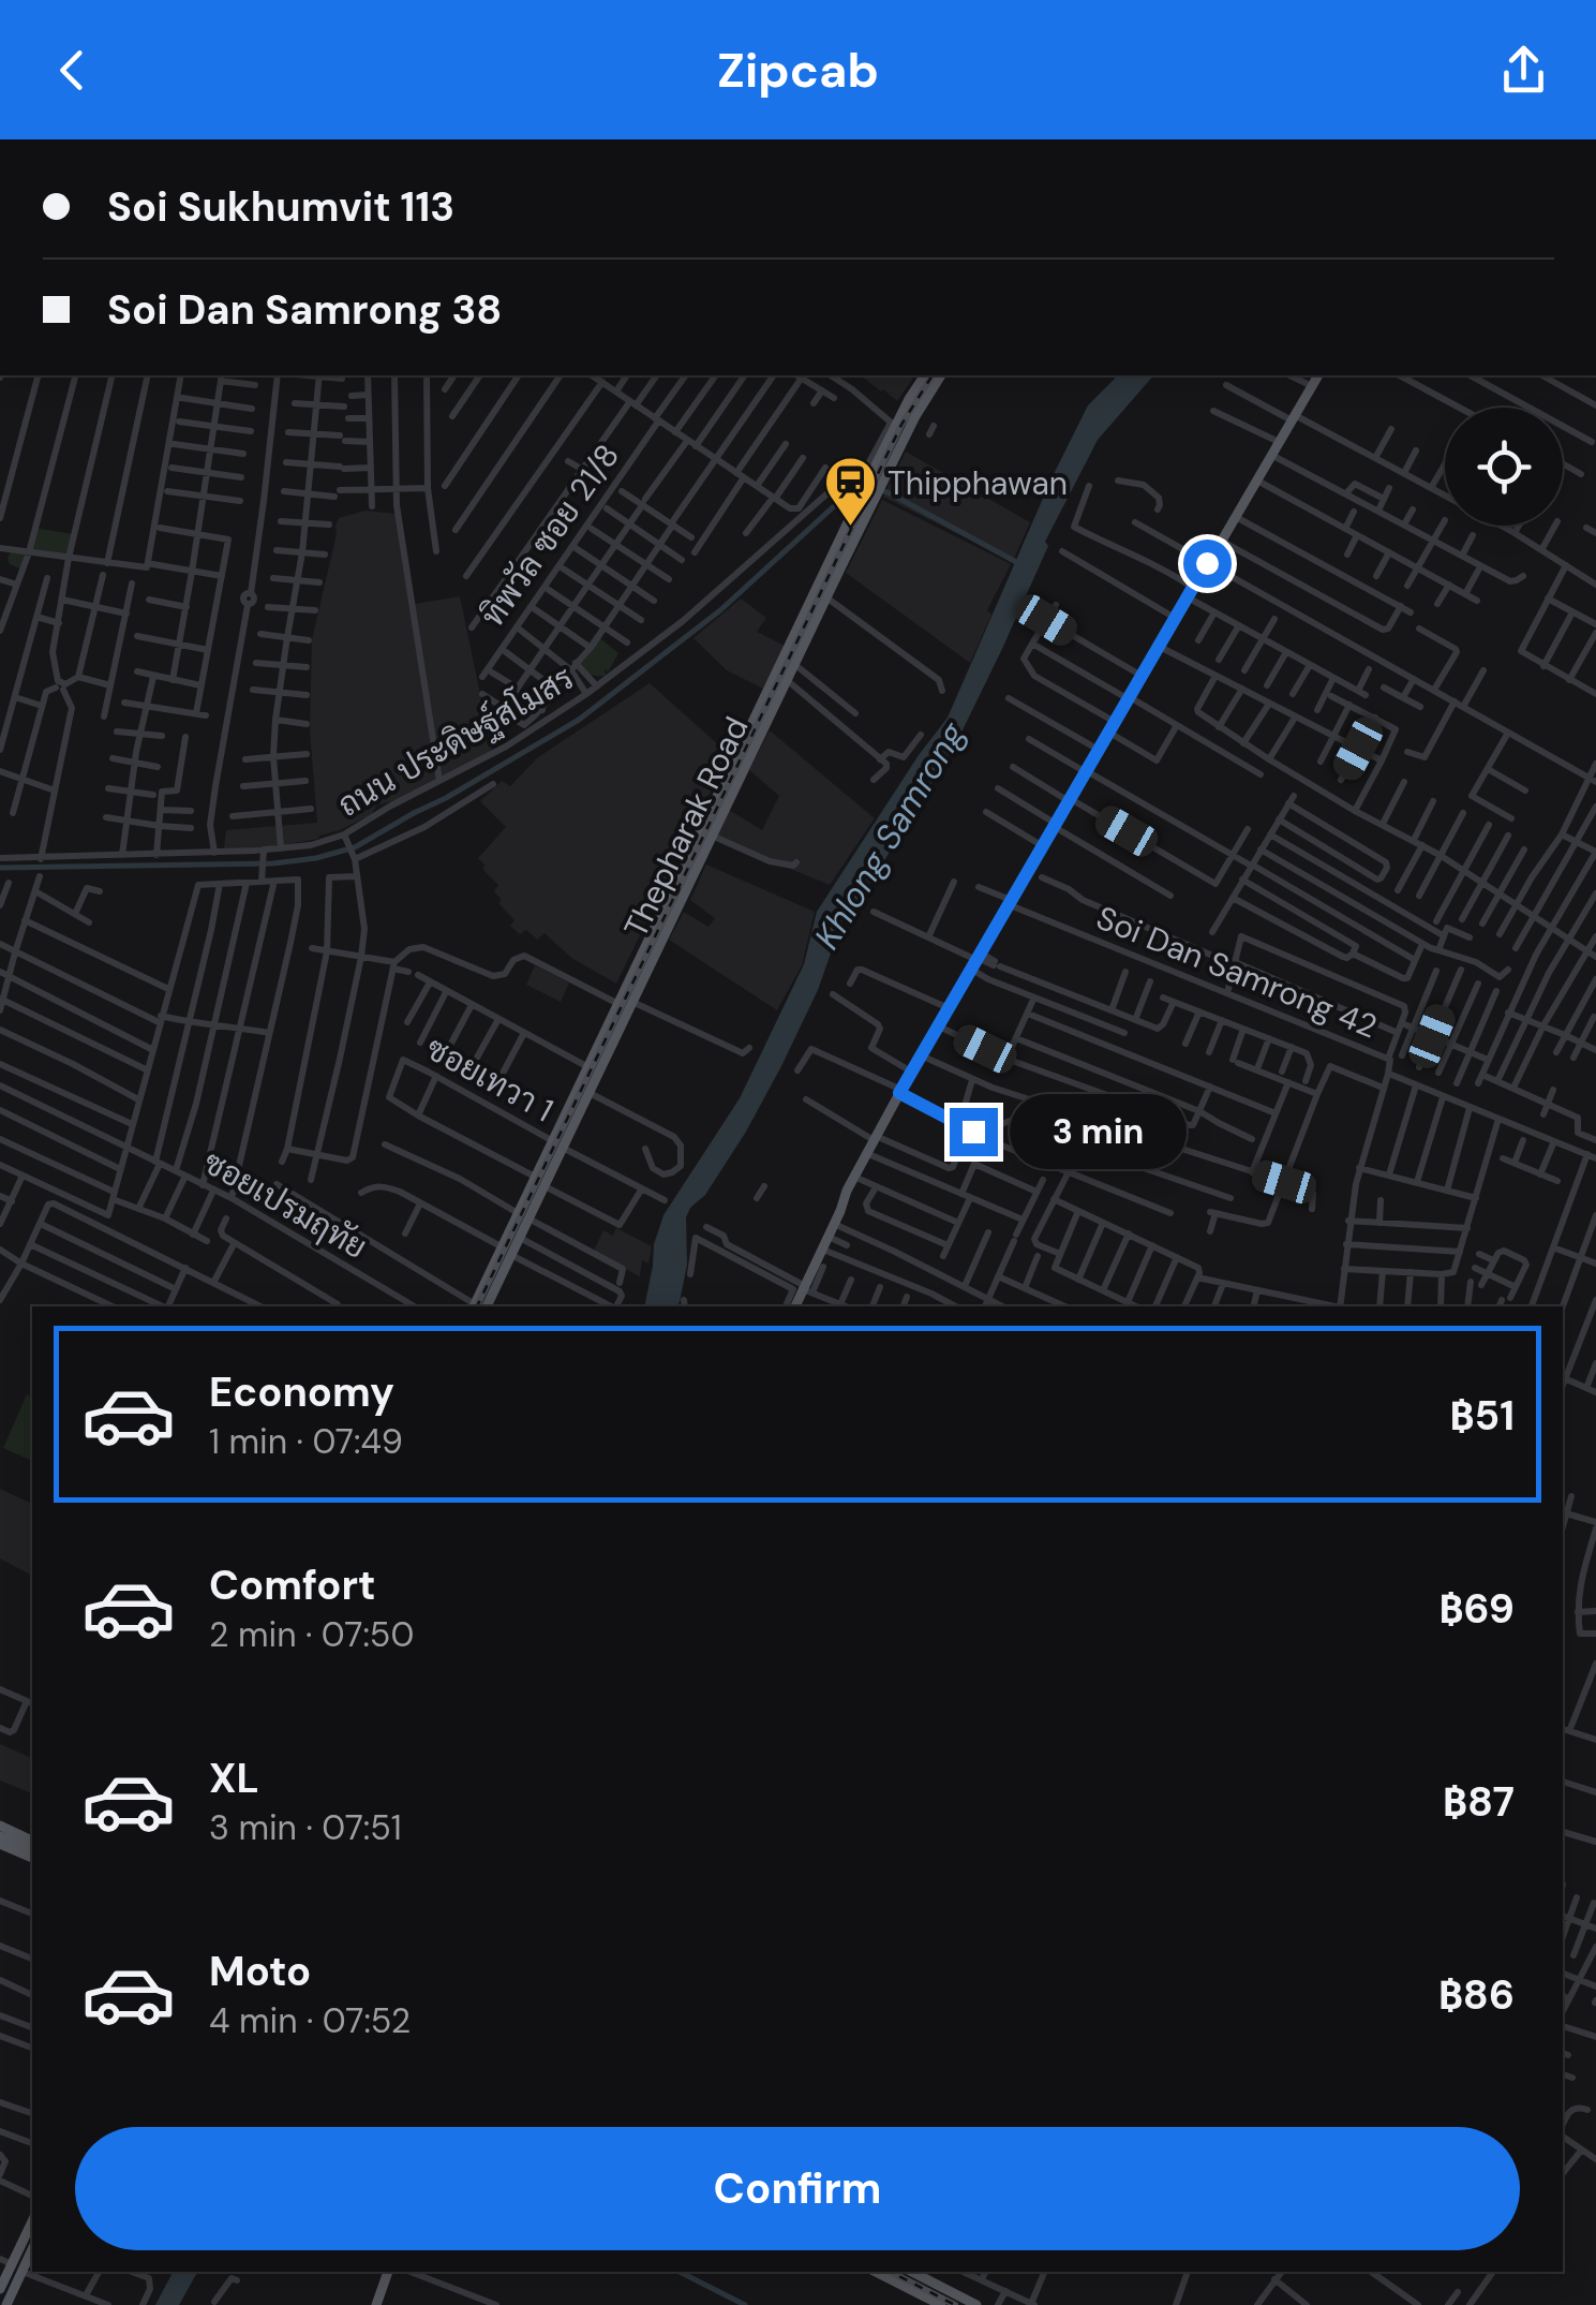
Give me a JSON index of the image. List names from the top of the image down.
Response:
{
  "streets": {
    "main road": ["Thepharak Road"],
    "street": [
      "ทิพวัล ซอย 21/8",
      "ถนน ประดิษฐ์สโมสร",
      "Soi Dan Samrong 42",
      "ซอยเทวา 1",
      "ซอยเปรมฤทัย"
    ]
  },
  "crossings": [
    ["ถนน ประดิษฐ์สโมสร", "Thepharak Road"],
    ["Thepharak Road", "ซอยเทวา 1"]
  ],
  "water": ["Khlong Samrong"],
  "places": {
    "station": ["Thipphawan"]
  },
  "page": {
    "header": "Zipcab",
    "banner": ["Soi Sukhumvit 113", "Soi Dan Samrong 38"],
    "bubble": "3 min",
    "list": [
      {
        "name": "Economy",
        "note": "1 min · 07:49",
        "value": "฿51"
      },
      {
        "name": "Comfort",
        "note": "2 min · 07:50",
        "value": "฿69"
      },
      {
        "name": "XL",
        "note": "3 min · 07:51",
        "value": "฿87"
      },
      {
        "name": "Moto",
        "note": "4 min · 07:52",
        "value": "฿86"
      }
    ],
    "buttons": "Confirm"
  }
}
